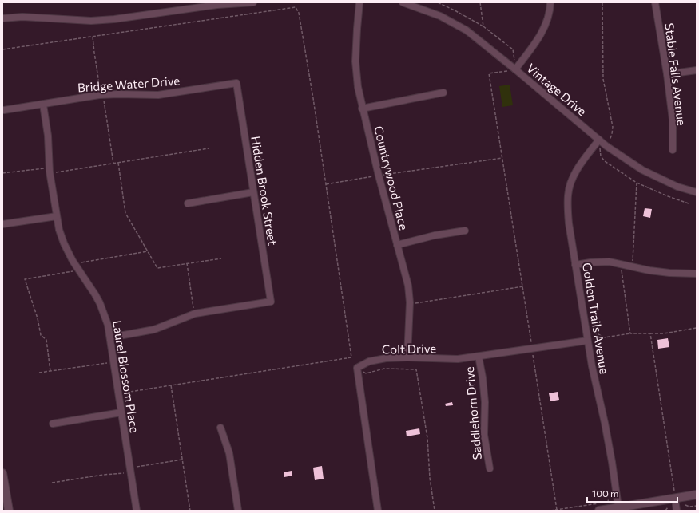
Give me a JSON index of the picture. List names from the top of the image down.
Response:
{
  "streets": {
    "street": [
      "Stable Falls Avenue",
      "Bridge Water Drive",
      "Vintage Drive",
      "Countrywood Place",
      "Hidden Brook Street",
      "Golden Trails Avenue",
      "Colt Drive",
      "Laurel Blossom Place",
      "Saddlehorn Drive"
    ]
  },
  "crossings": [
    ["Bridge Water Drive", "Hidden Brook Street"],
    ["Bridge Water Drive", "Laurel Blossom Place"],
    ["Vintage Drive", "Golden Trails Avenue"],
    ["Countrywood Place", "Colt Drive"],
    ["Golden Trails Avenue", "Colt Drive"],
    ["Colt Drive", "Saddlehorn Drive"]
  ],
  "scale_bar": "100 m"
}
